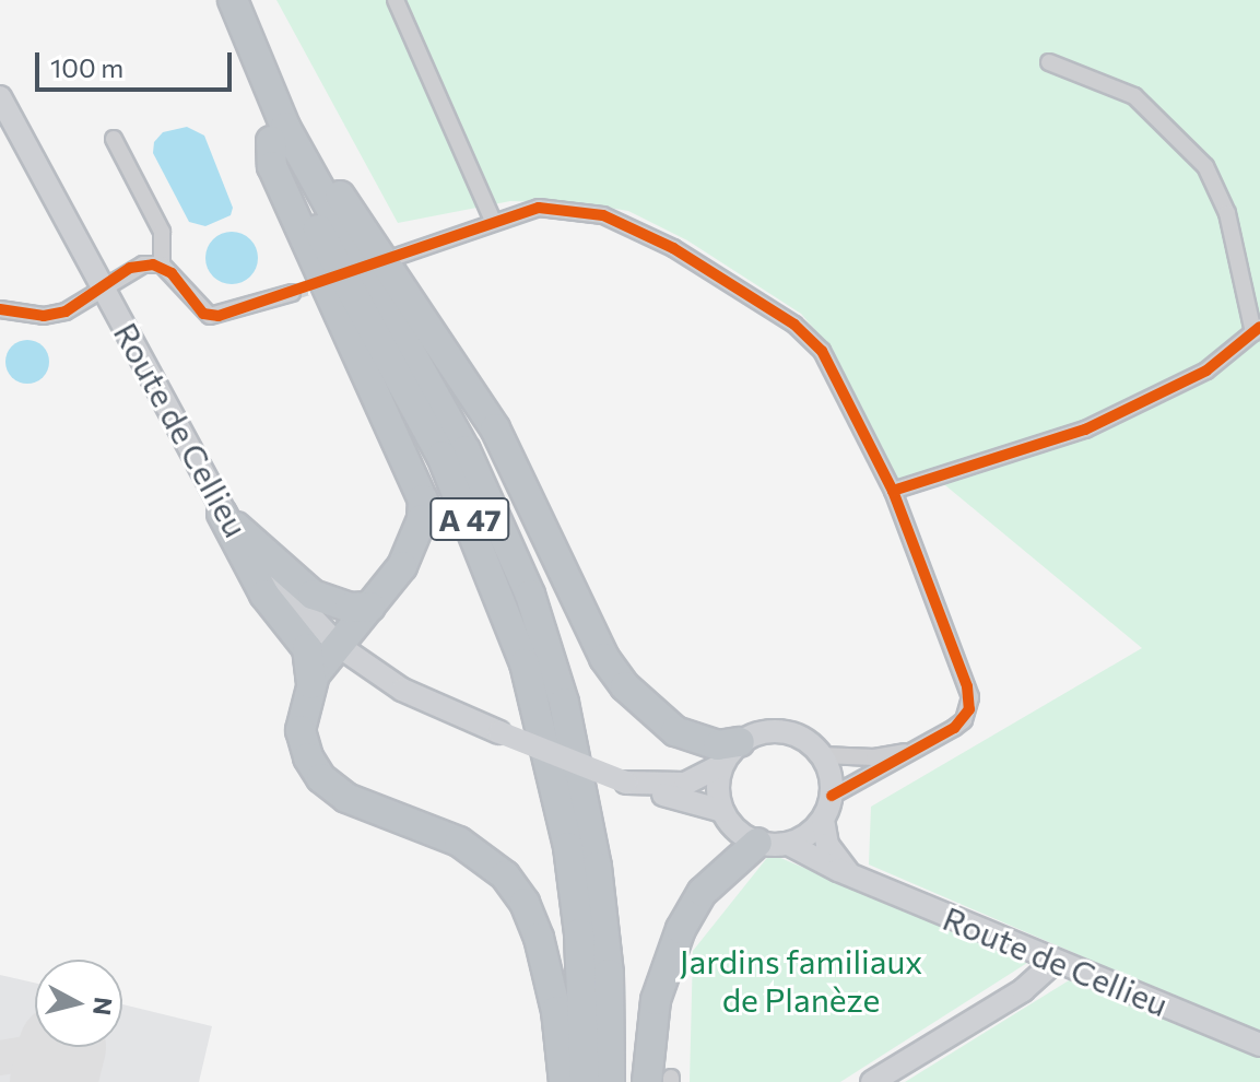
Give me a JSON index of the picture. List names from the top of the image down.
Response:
{
  "streets": {
    "highway": ["A 47"],
    "main road": ["Route de Cellieu"]
  },
  "parks": ["Jardins familiaux de Planèze"],
  "scale_bar": "100 m",
  "north": "right"
}
